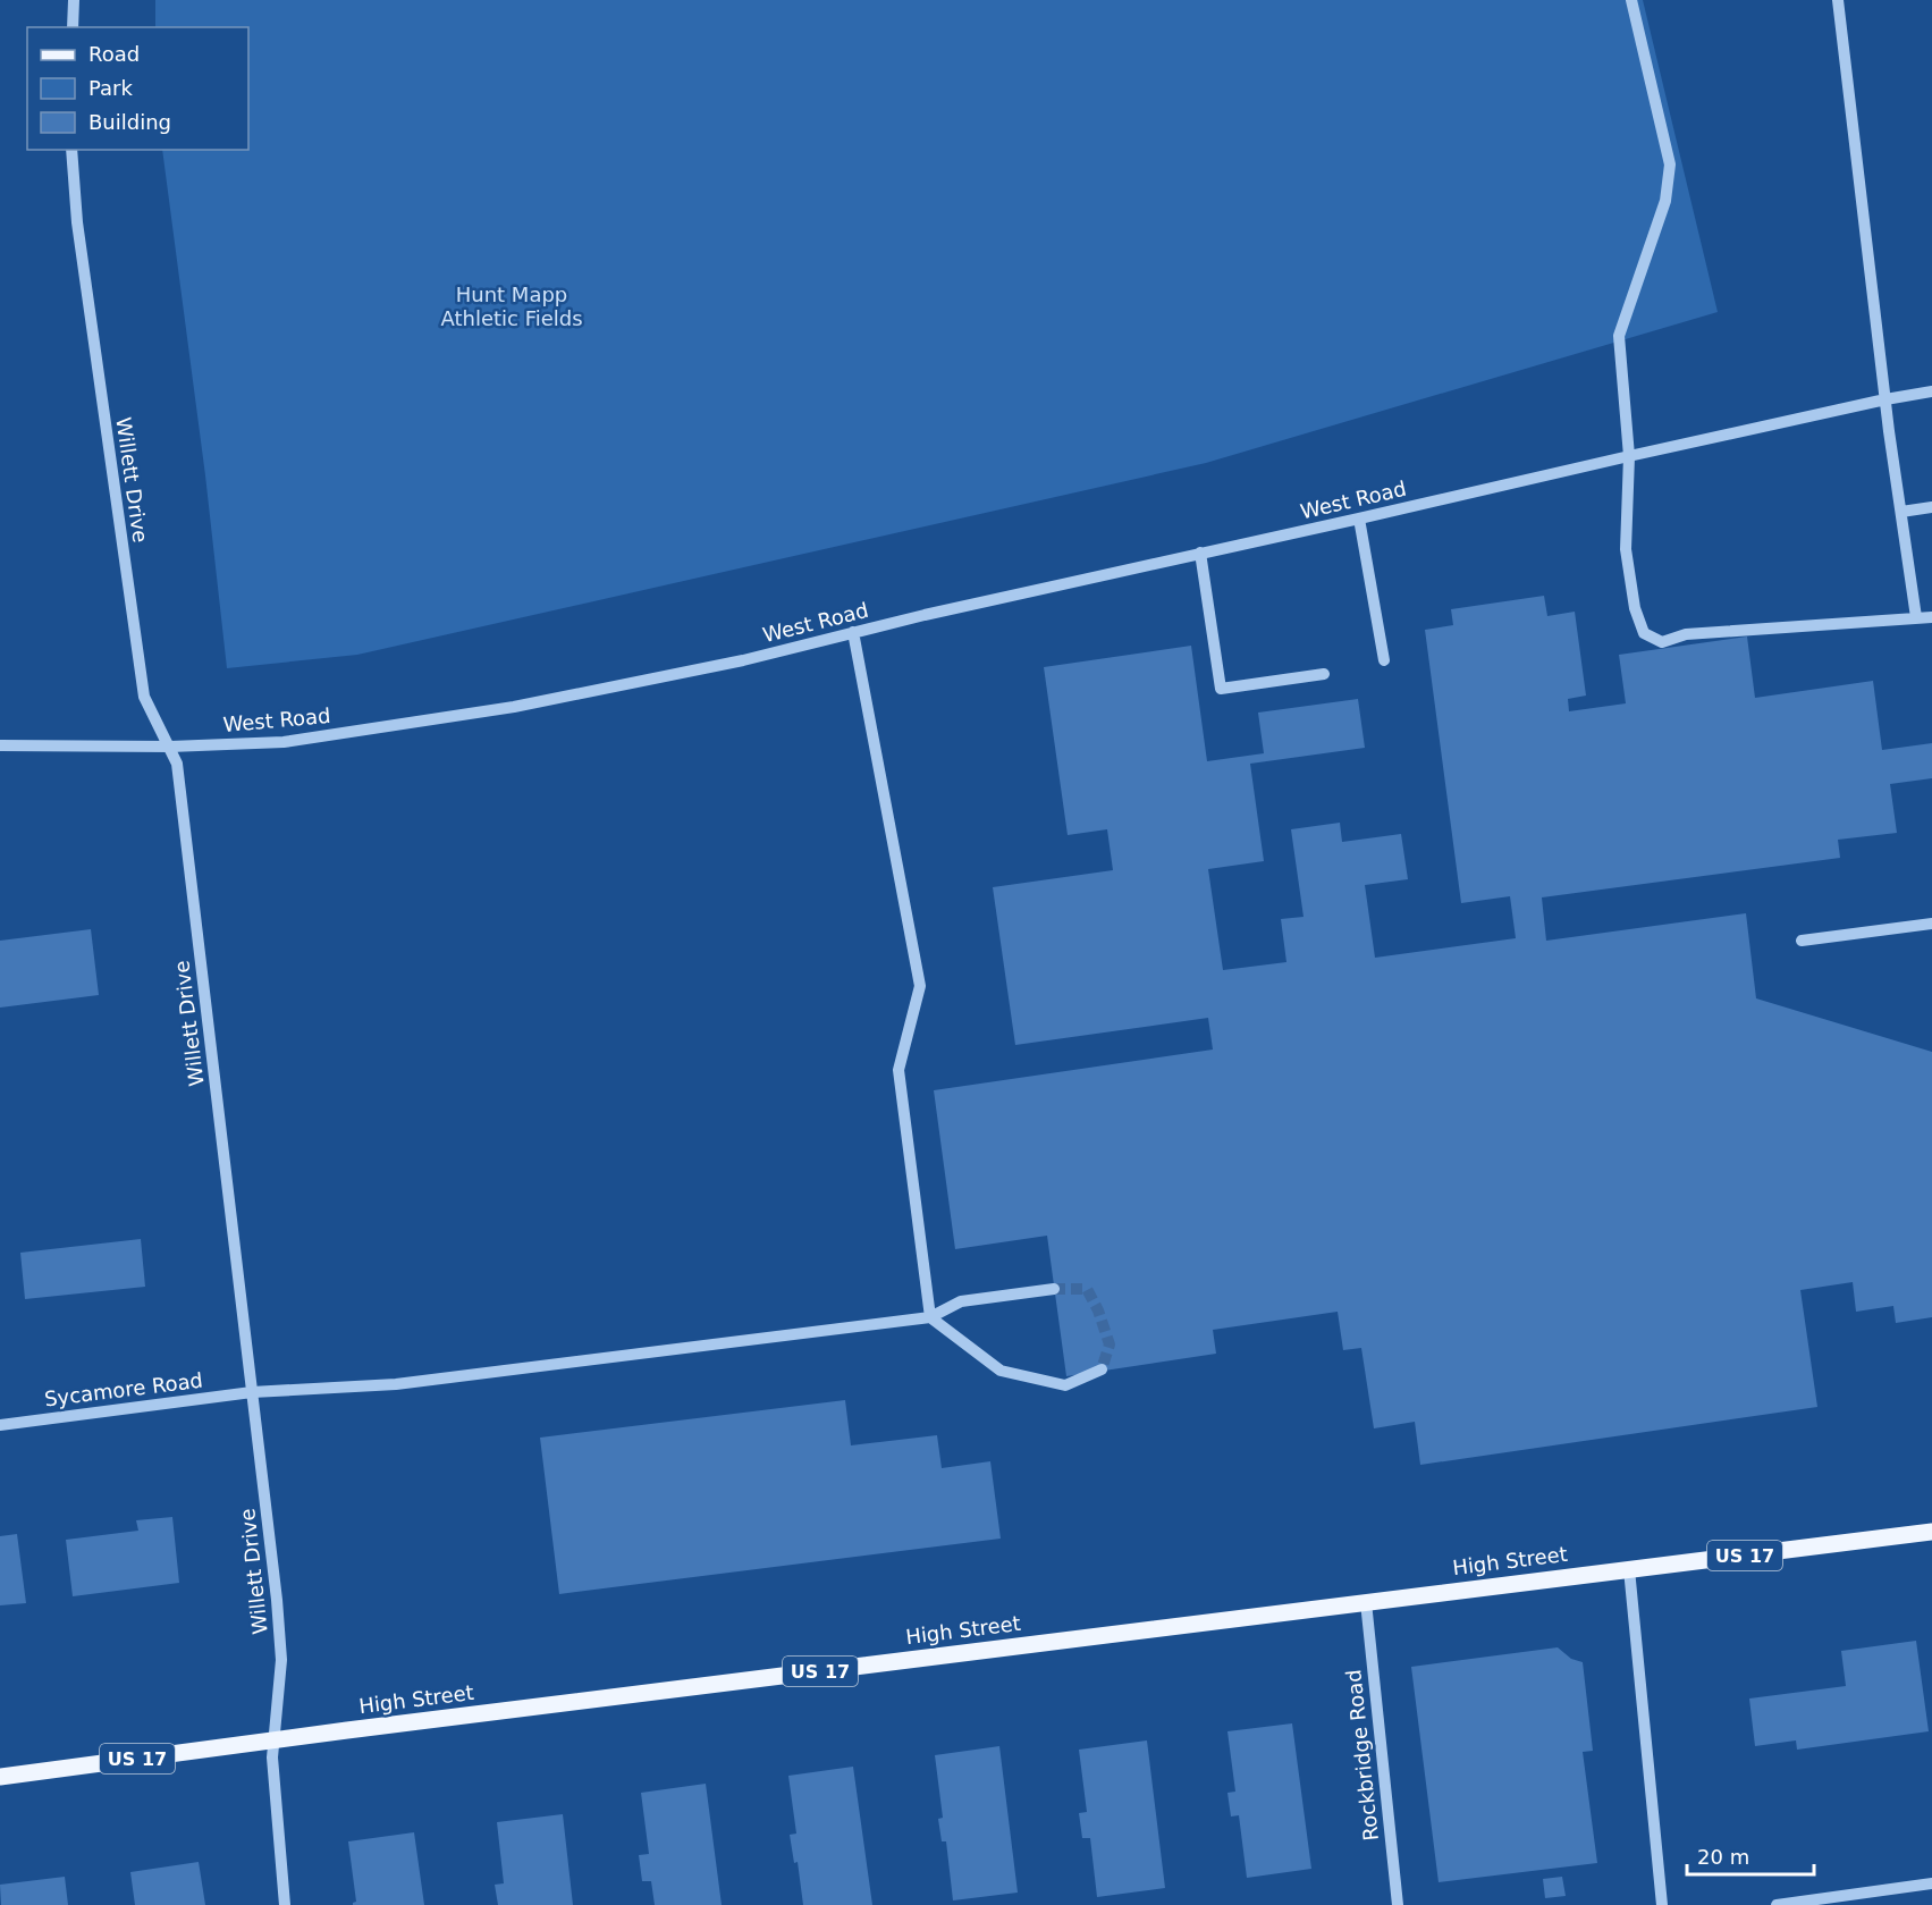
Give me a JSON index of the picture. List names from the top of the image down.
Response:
{
  "streets": {
    "main road": ["US 17", "High Street"],
    "street": [
      "Willett Drive",
      "West Road",
      "Sycamore Road",
      "Rockbridge Road"
    ]
  },
  "crossings": [
    ["Willett Drive", "West Road"],
    ["Willett Drive", "Sycamore Road"],
    ["Willett Drive", "High Street"],
    ["High Street", "Rockbridge Road"]
  ],
  "parks": ["Hunt Mapp Athletic Fields"],
  "legend": ["Road", "Park", "Building"],
  "scale_bar": "20 m"
}
